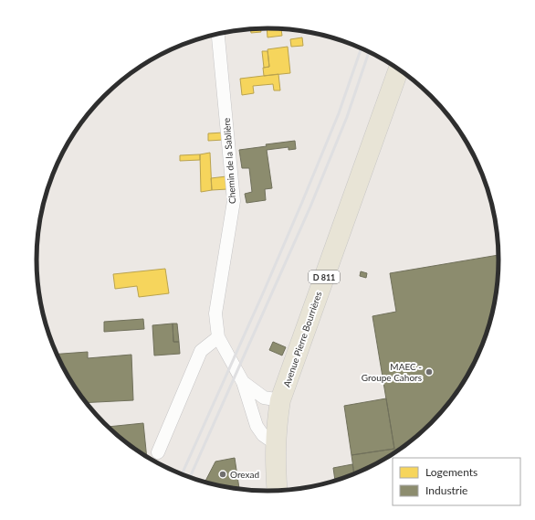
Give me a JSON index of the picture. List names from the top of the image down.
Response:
{
  "streets": {
    "main road": ["D 811", "Avenue Pierre Bourrières"],
    "street": ["Chemin de la Sablière"]
  },
  "crossings": [
    ["Chemin de la Sablière", "Avenue Pierre Bourrières"]
  ],
  "places": ["MAEC - Groupe Cahors", "Orexad"],
  "legend": ["Logements", "Industrie"]
}
